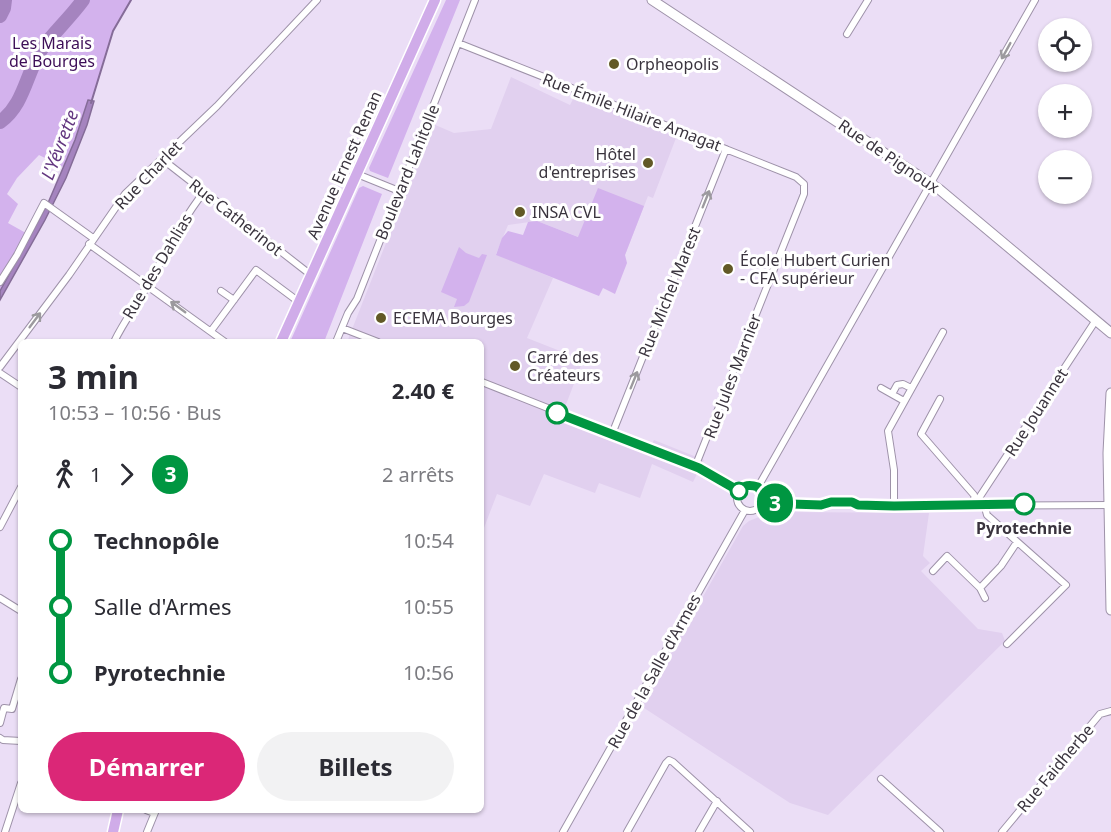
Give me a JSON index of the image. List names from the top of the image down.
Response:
{
  "streets": {
    "main road": ["Rue de Pignoux", "Avenue Ernest Renan"],
    "street": [
      "Rue Émile Hilaire Amagat",
      "Boulevard Lahitolle",
      "Rue Charlet",
      "Rue Catherinot",
      "Rue des Dahlias",
      "Rue Michel Marest",
      "Rue Jules Marnier",
      "Rue Jouannet",
      "Rue de la Salle d'Armes",
      "Rue Faidherbe"
    ]
  },
  "crossings": [
    ["Rue Émile Hilaire Amagat", "Boulevard Lahitolle"],
    ["Rue Émile Hilaire Amagat", "Rue Michel Marest"],
    ["Rue Émile Hilaire Amagat", "Rue Jules Marnier"],
    ["Rue de Pignoux", "Rue Jouannet"],
    ["Avenue Ernest Renan", "Rue Catherinot"],
    ["Rue Charlet", "Rue Catherinot"],
    ["Rue Catherinot", "Rue des Dahlias"]
  ],
  "one_way": ["Rue Michel Marest"],
  "water": ["L'Yévrette"],
  "parks": ["Les Marais de Bourges"],
  "places": [
    "Orpheopolis",
    "Hôtel d'entreprises",
    "INSA CVL",
    "École Hubert Curien - CFA supérieur",
    "ECEMA Bourges",
    "Carré des Créateurs",
    "Pyrotechnie"
  ],
  "lines": ["bus line 3"],
  "page": {
    "on_map": "3",
    "map_buttons": ["+", "−"],
    "heading": ["3 min", "10:53 – 10:56 · Bus", "2.40 €"],
    "legs": ["1", "3", "2 arrêts"],
    "list": [
      {
        "name": "Technopôle",
        "value": "10:54"
      },
      {
        "name": "Salle d'Armes",
        "value": "10:55"
      },
      {
        "name": "Pyrotechnie",
        "value": "10:56"
      }
    ],
    "buttons": ["Démarrer", "Billets"]
  }
}
